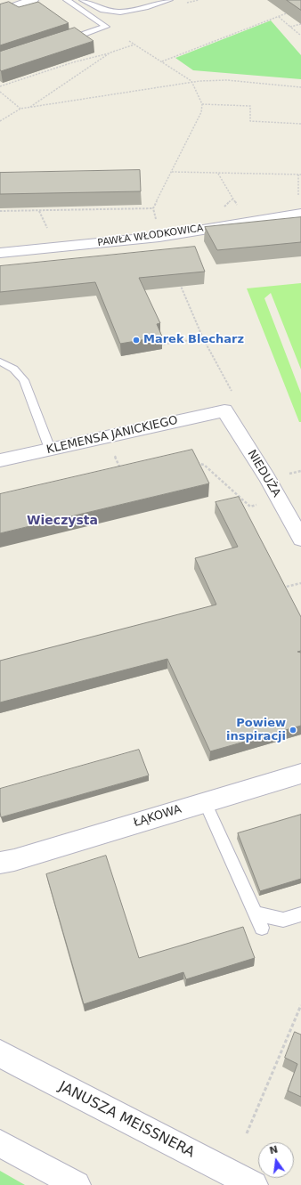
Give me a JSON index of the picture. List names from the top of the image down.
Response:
{
  "streets": {
    "street": [
      "PAWŁA WŁODKOWICA",
      "KLEMENSA JANICKIEGO",
      "NIEDUŻA",
      "ŁĄKOWA",
      "JANUSZA MEISSNERA"
    ]
  },
  "crossings": [
    ["KLEMENSA JANICKIEGO", "NIEDUŻA"]
  ],
  "districts": ["Wieczysta"],
  "places": ["Marek Blecharz", "Powiew inspiracji"],
  "north": "top"
}
